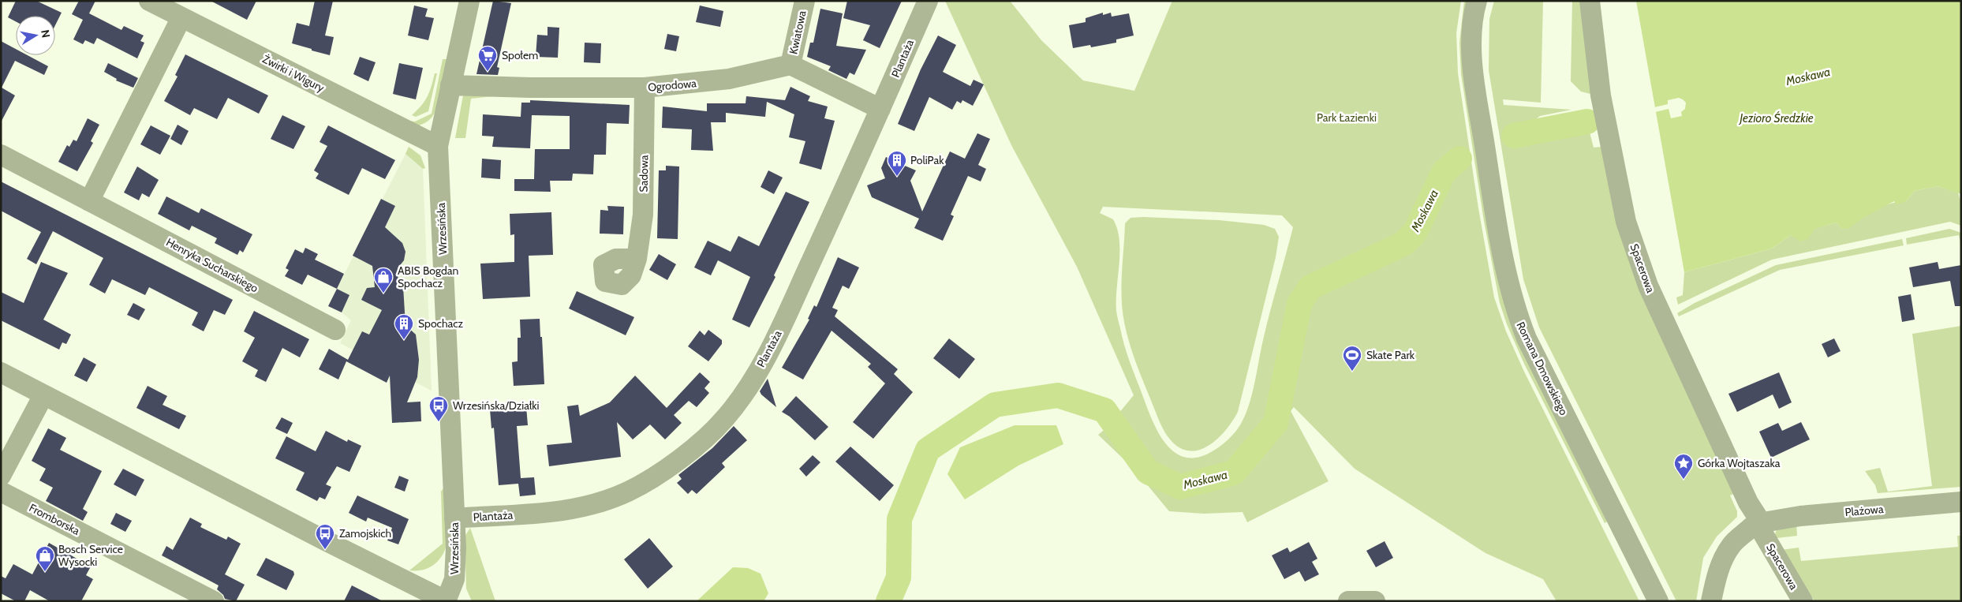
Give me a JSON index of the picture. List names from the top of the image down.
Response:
{
  "streets": {
    "street": [
      "Kwiatowa",
      "Plantaża",
      "Żwirki i Wigury",
      "Ogrodowa",
      "Sadowa",
      "Wrzesińska",
      "Henryka Sucharskiego",
      "Spacerowa",
      "Romana Dmowskiego",
      "Plażowa",
      "Fromborska"
    ]
  },
  "crossings": [
    ["Kwiatowa", "Ogrodowa"],
    ["Plantaża", "Wrzesińska"],
    ["Żwirki i Wigury", "Wrzesińska"],
    ["Ogrodowa", "Sadowa"],
    ["Ogrodowa", "Wrzesińska"],
    ["Spacerowa", "Plażowa"]
  ],
  "water": ["Moskawa", "Jezioro Średzkie"],
  "parks": ["Park Łazienki"],
  "places": {
    "supermarket": ["Społem"],
    "building": ["PoliPak", "Spochacz"],
    "shop": ["ABIS Bogdan Spochacz", "Bosch Service Wysocki"],
    "sports": ["Skate Park"],
    "bus stop": ["Wrzesińska/Działki", "Zamojskich"],
    "place": ["Górka Wojtaszaka"]
  },
  "north": "right"
}
